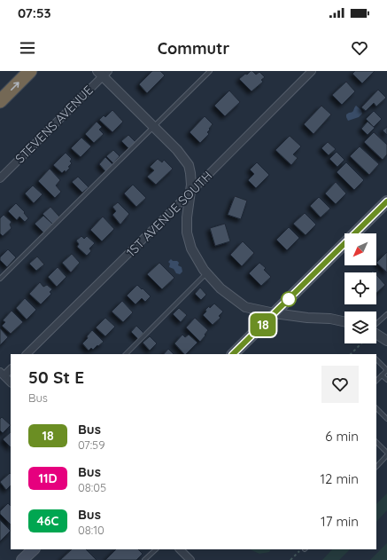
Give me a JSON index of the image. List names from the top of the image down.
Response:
{
  "streets": {
    "street": ["STEVENS AVENUE", "1ST AVENUE SOUTH"]
  },
  "lines": ["bus line 18"],
  "north": "bottom left",
  "page": {
    "status": "07:53",
    "header": "Commutr",
    "on_map": "18",
    "heading": ["50 St E", "Bus"],
    "list": [
      {
        "mark": "18",
        "name": "Bus",
        "note": "07:59",
        "value": "6 min"
      },
      {
        "mark": "11D",
        "name": "Bus",
        "note": "08:05",
        "value": "12 min"
      },
      {
        "mark": "46C",
        "name": "Bus",
        "note": "08:10",
        "value": "17 min"
      }
    ]
  }
}
